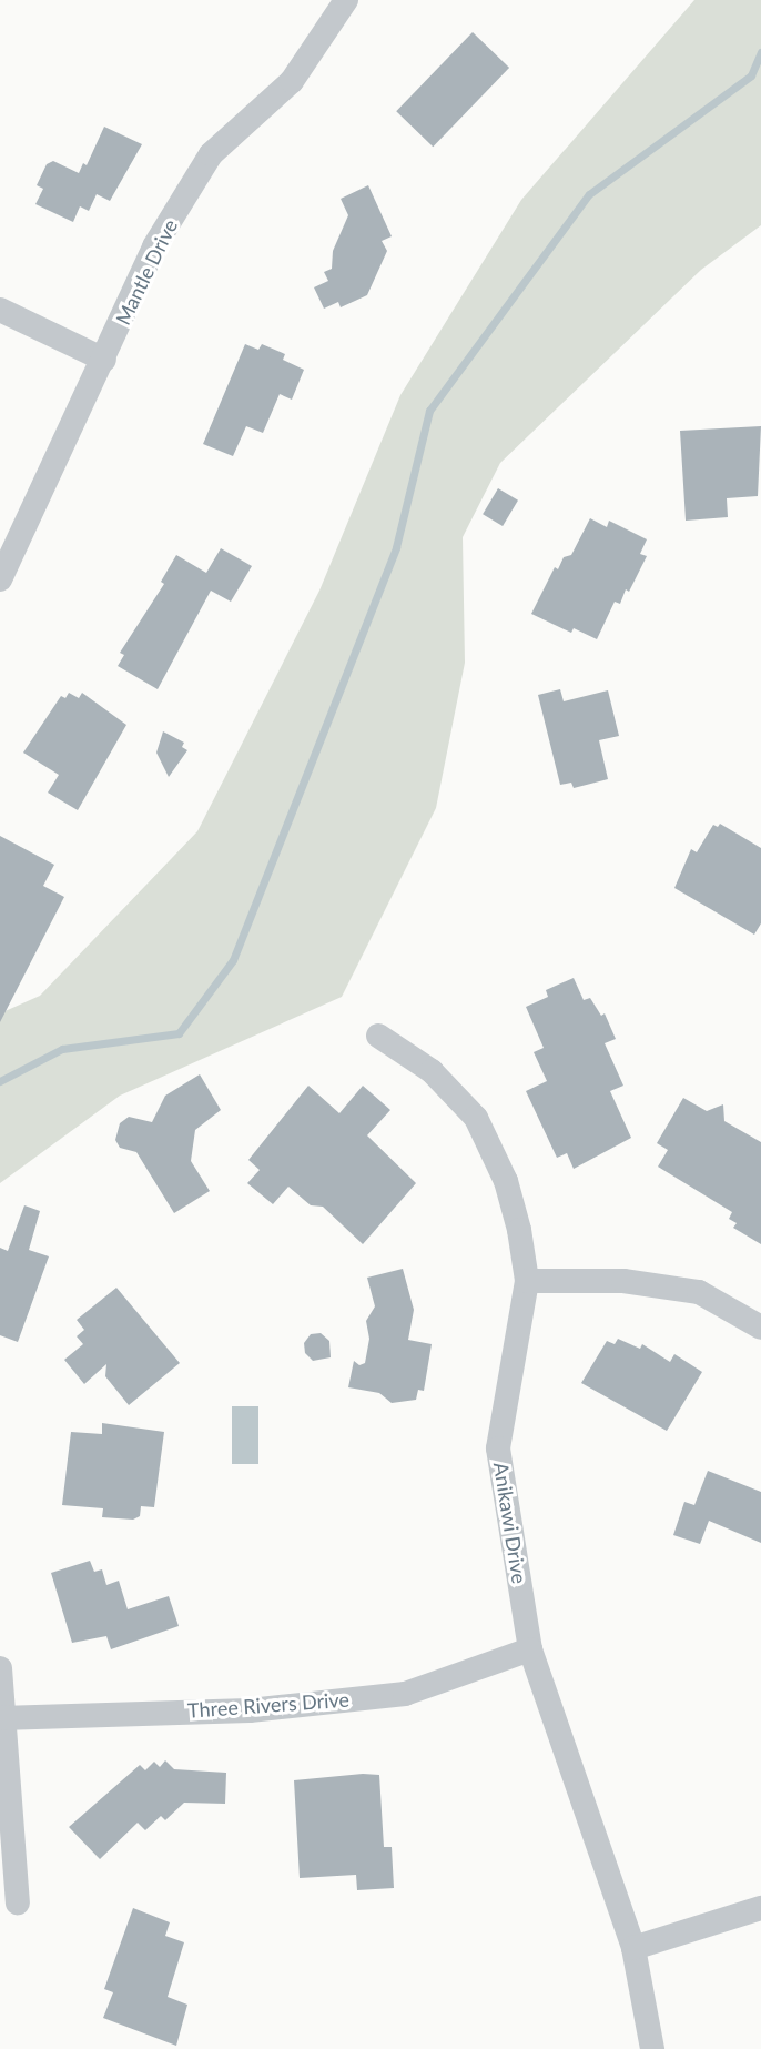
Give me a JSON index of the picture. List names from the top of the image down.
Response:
{
  "streets": {
    "street": ["Mantle Drive", "Anikawi Drive", "Three Rivers Drive"]
  },
  "crossings": [
    ["Anikawi Drive", "Three Rivers Drive"]
  ]
}
